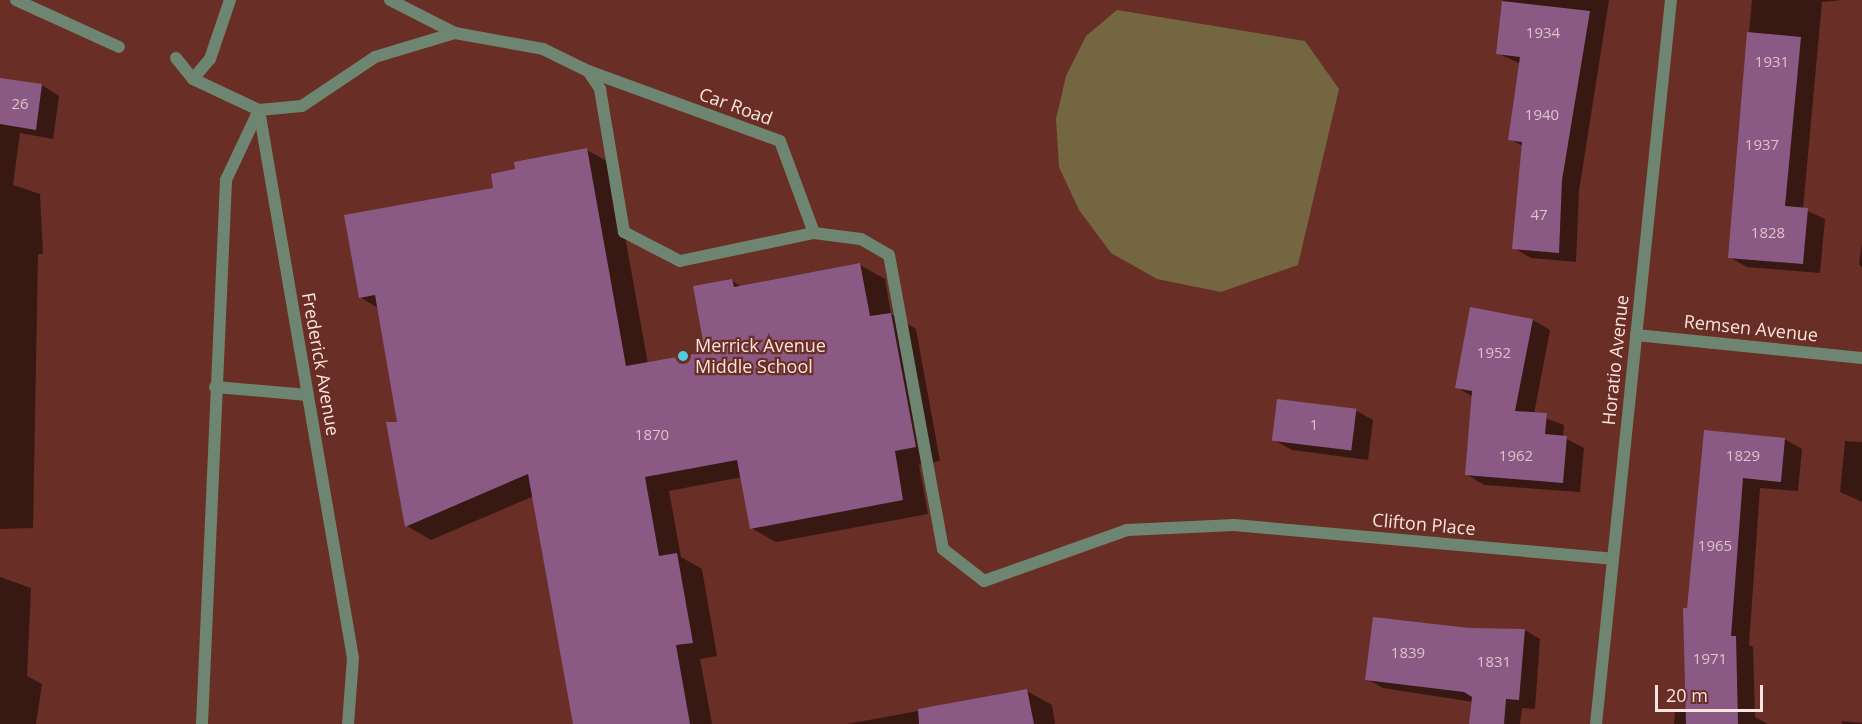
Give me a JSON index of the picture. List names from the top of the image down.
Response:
{
  "streets": {
    "street": [
      "Car Road",
      "Remsen Avenue",
      "Horatio Avenue",
      "Frederick Avenue",
      "Clifton Place"
    ]
  },
  "crossings": [
    ["Car Road", "Clifton Place"],
    ["Remsen Avenue", "Horatio Avenue"],
    ["Horatio Avenue", "Clifton Place"]
  ],
  "places": ["Merrick Avenue Middle School"],
  "house_numbers": [
    "1934",
    "1931",
    "26",
    "1940",
    "1937",
    "47",
    "1828",
    "1952",
    "1",
    "1870",
    "1962",
    "1829",
    "1965",
    "1839",
    "1971",
    "1831"
  ],
  "scale_bar": "20 m"
}
